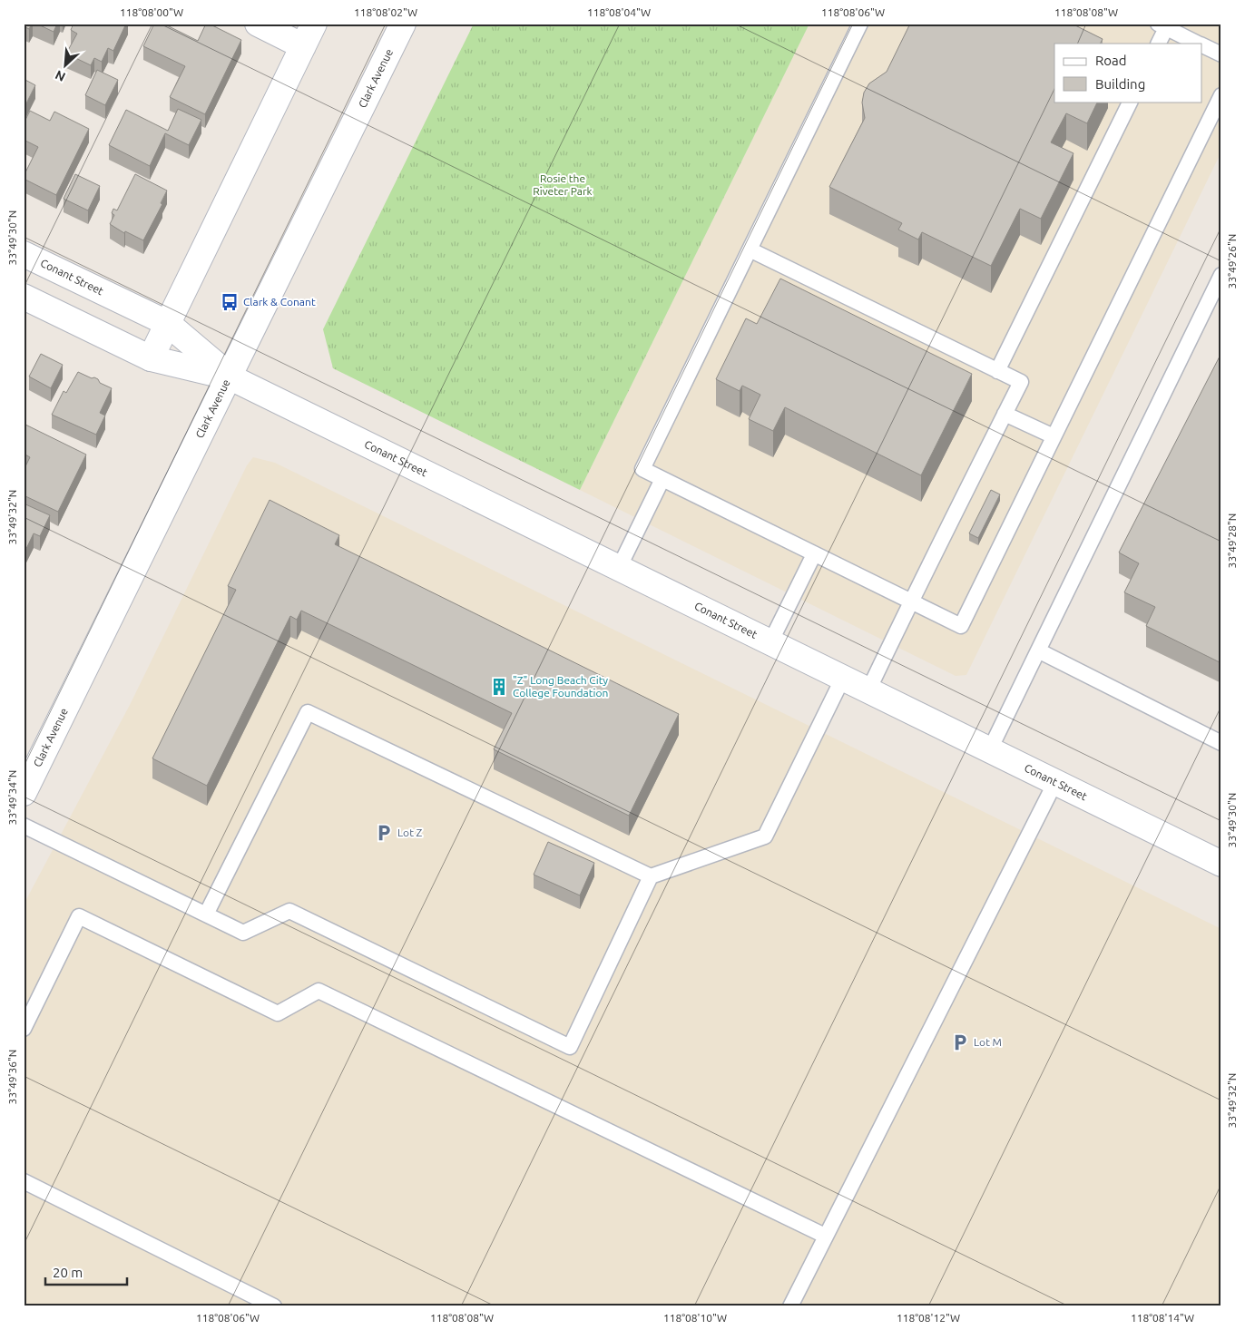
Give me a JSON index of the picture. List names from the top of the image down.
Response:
{
  "streets": {
    "street": ["Clark Avenue", "Conant Street"]
  },
  "crossings": [
    ["Clark Avenue", "Conant Street"]
  ],
  "parks": ["Rosie the Riveter Park"],
  "places": {
    "bus stop": ["Clark & Conant"],
    "building": ["\"Z\" Long Beach City College Foundation"],
    "parking": ["Lot Z", "Lot M"]
  },
  "legend": ["Road", "Building"],
  "scale_bar": "20 m",
  "north": "bottom left",
  "coordinates": [
    "118°08'00\"W",
    "118°08'02\"W",
    "118°08'04\"W",
    "118°08'06\"W",
    "118°08'08\"W",
    "33°49'30\"N",
    "33°49'26\"N",
    "33°49'32\"N",
    "33°49'28\"N",
    "33°49'34\"N",
    "33°49'36\"N",
    "118°08'10\"W",
    "118°08'12\"W",
    "118°08'14\"W"
  ]
}
